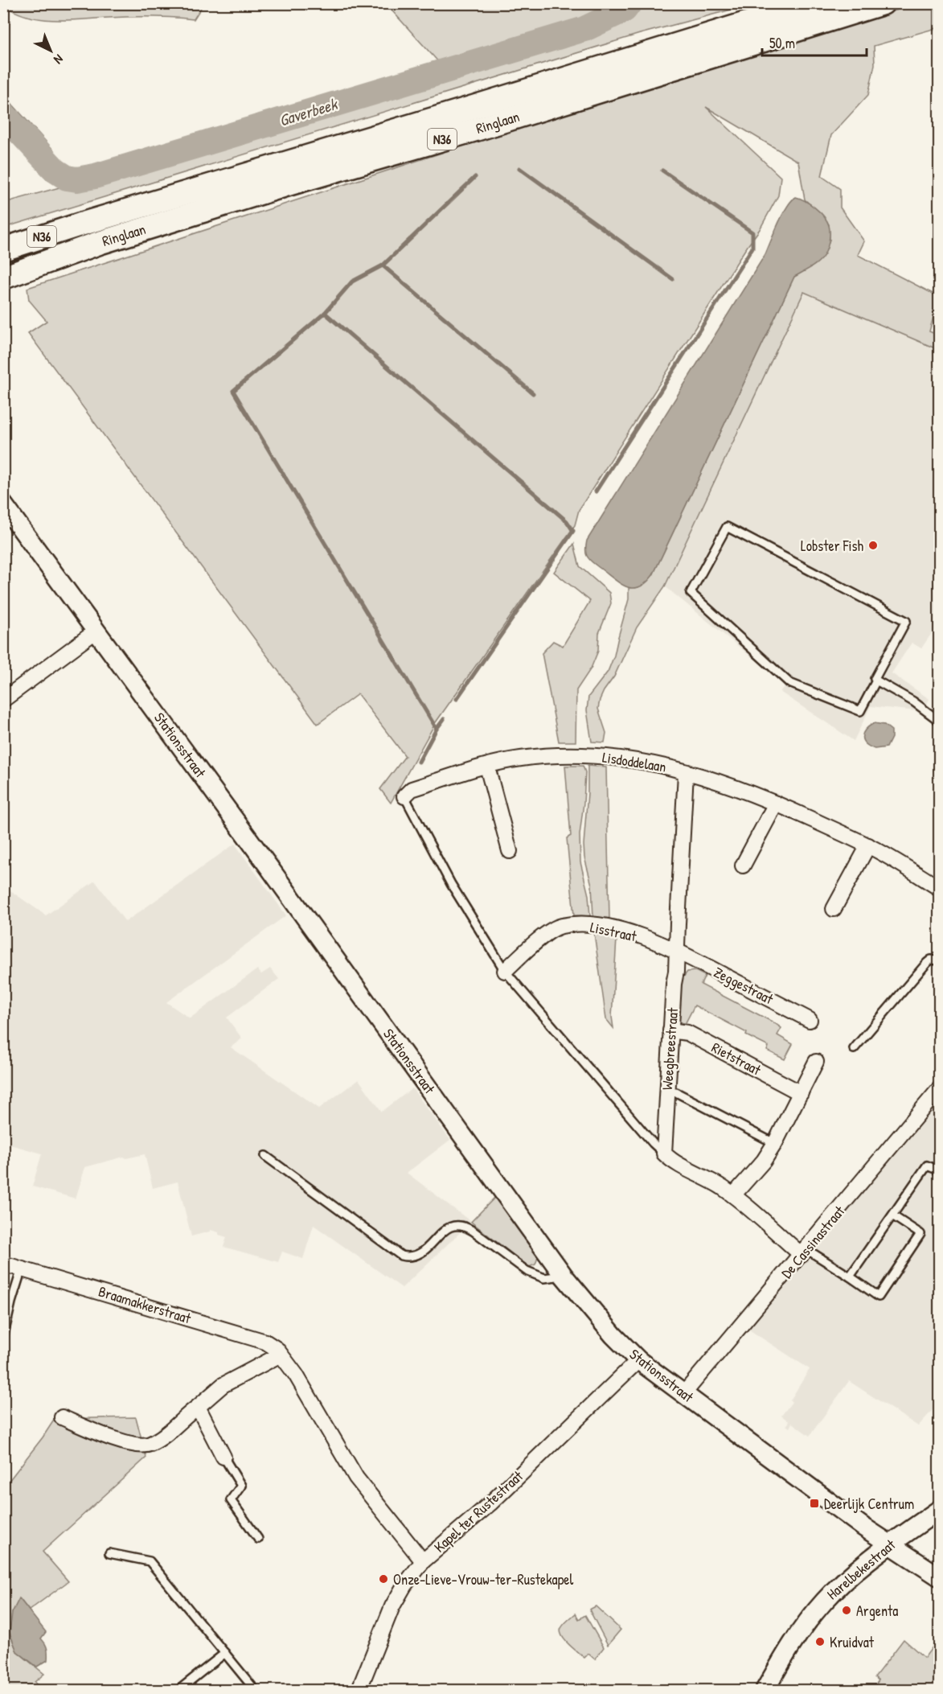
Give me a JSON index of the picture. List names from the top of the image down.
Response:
{
  "streets": {
    "main road": ["Ringlaan", "N36"],
    "street": [
      "Stationsstraat",
      "Lisdoddelaan",
      "Lisstraat",
      "Zeggestraat",
      "Weegbreestraat",
      "Rietstraat",
      "De Cassinastraat",
      "Braamakkerstraat",
      "Kapel ter Rustestraat",
      "Harelbekestraat"
    ]
  },
  "crossings": [
    ["Stationsstraat", "De Cassinastraat"],
    ["Stationsstraat", "Kapel ter Rustestraat"],
    ["Stationsstraat", "Harelbekestraat"],
    ["Lisdoddelaan", "Weegbreestraat"],
    ["Lisstraat", "Zeggestraat"],
    ["Lisstraat", "Weegbreestraat"],
    ["Zeggestraat", "Weegbreestraat"],
    ["Weegbreestraat", "Rietstraat"],
    ["Braamakkerstraat", "Kapel ter Rustestraat"]
  ],
  "water": ["Gaverbeek"],
  "places": {
    "other": [
      "Lobster Fish",
      "Onze-Lieve-Vrouw-ter-Rustekapel",
      "Argenta",
      "Kruidvat"
    ],
    "transit": ["Deerlijk Centrum"]
  },
  "scale_bar": "50 m",
  "north": "bottom right"
}
